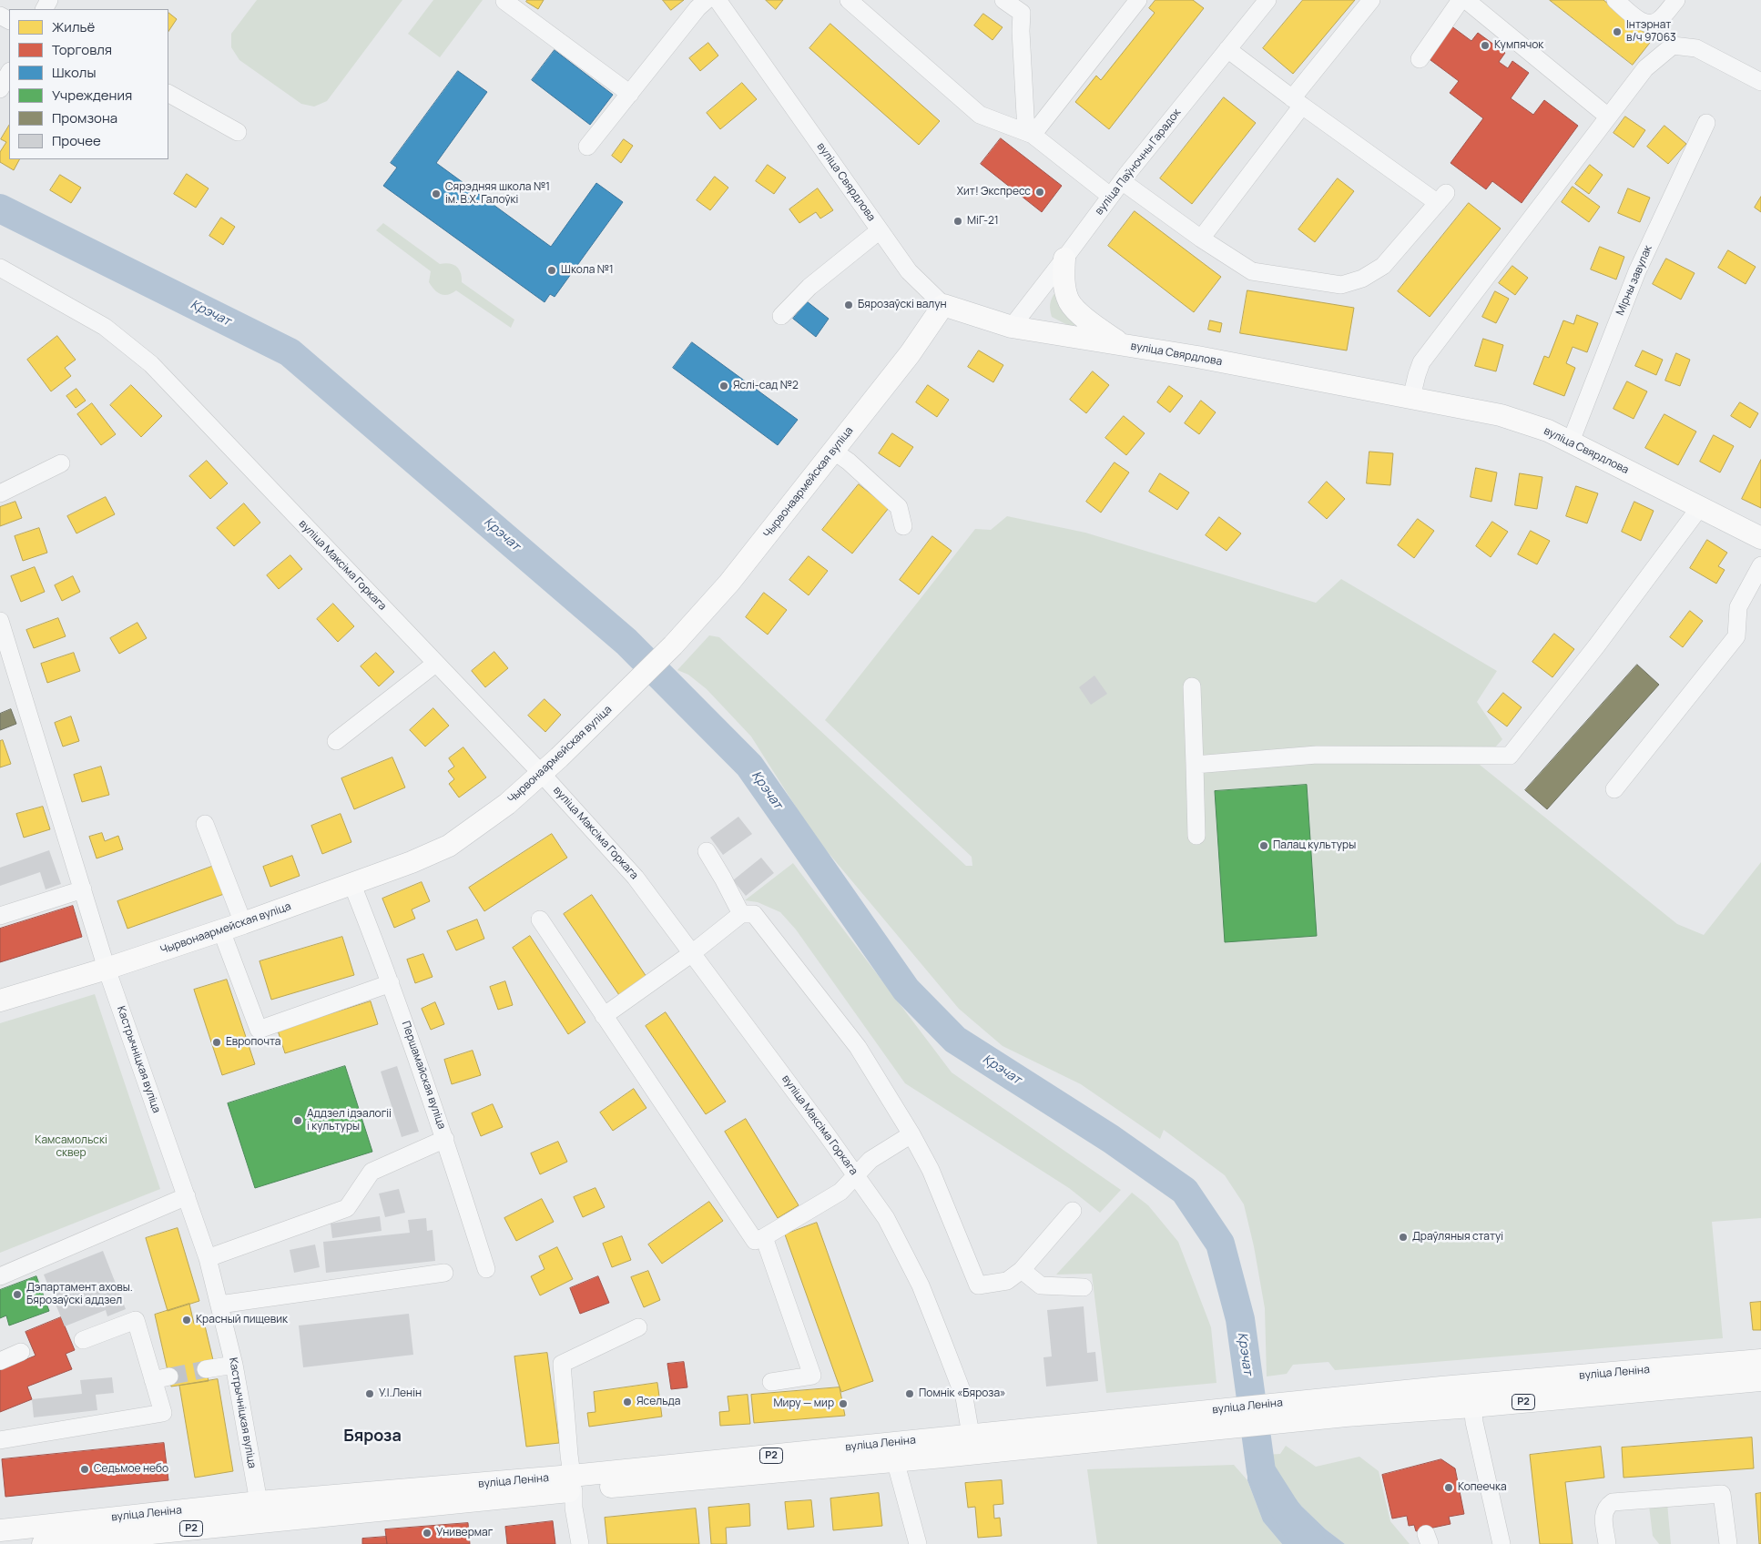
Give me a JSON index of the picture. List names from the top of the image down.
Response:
{
  "streets": {
    "main road": [
      "вуліца Свярдлова",
      "Чырвонаармейская вуліца",
      "вуліца Леніна",
      "Р2"
    ],
    "street": [
      "вуліца Паўночны Гарадок",
      "Мірны завулак",
      "вуліца Максіма Горкага",
      "Кастрычніцкая вуліца",
      "Першамайская вуліца"
    ]
  },
  "crossings": [
    ["вуліца Паўночны Гарадок", "вуліца Свярдлова"],
    ["вуліца Свярдлова", "Мірны завулак"],
    ["вуліца Свярдлова", "Чырвонаармейская вуліца"],
    ["Чырвонаармейская вуліца", "вуліца Максіма Горкага"],
    ["Чырвонаармейская вуліца", "Кастрычніцкая вуліца"],
    ["Чырвонаармейская вуліца", "Першамайская вуліца"],
    ["вуліца Максіма Горкага", "вуліца Леніна"],
    ["Кастрычніцкая вуліца", "вуліца Леніна"]
  ],
  "districts": ["Бяроза"],
  "water": ["Крэчат"],
  "parks": ["Камсамольскі сквер"],
  "places": [
    "Інтэрнат в/ч 97063",
    "Кумпячок",
    "Хит! Экспресс",
    "Сярэдняя школа №1 ім. В.Х. Галоўкі",
    "МіГ-21",
    "Школа №1",
    "Бярозаўскі валун",
    "Яслі-сад №2",
    "Палац культуры",
    "Европочта",
    "Аддзел ідэалогіі і культуры",
    "Драўляныя статуі",
    "Дэпартамент аховы. Бярозаўскі аддзел",
    "Красный пищевик",
    "У.І.Ленін",
    "Помнік «Бяроза»",
    "Ясельда",
    "Миру — мир",
    "Седьмое небо",
    "Копеечка",
    "Универмаг"
  ],
  "legend": [
    "Жильё",
    "Торговля",
    "Школы",
    "Учреждения",
    "Промзона",
    "Прочее"
  ]
}
